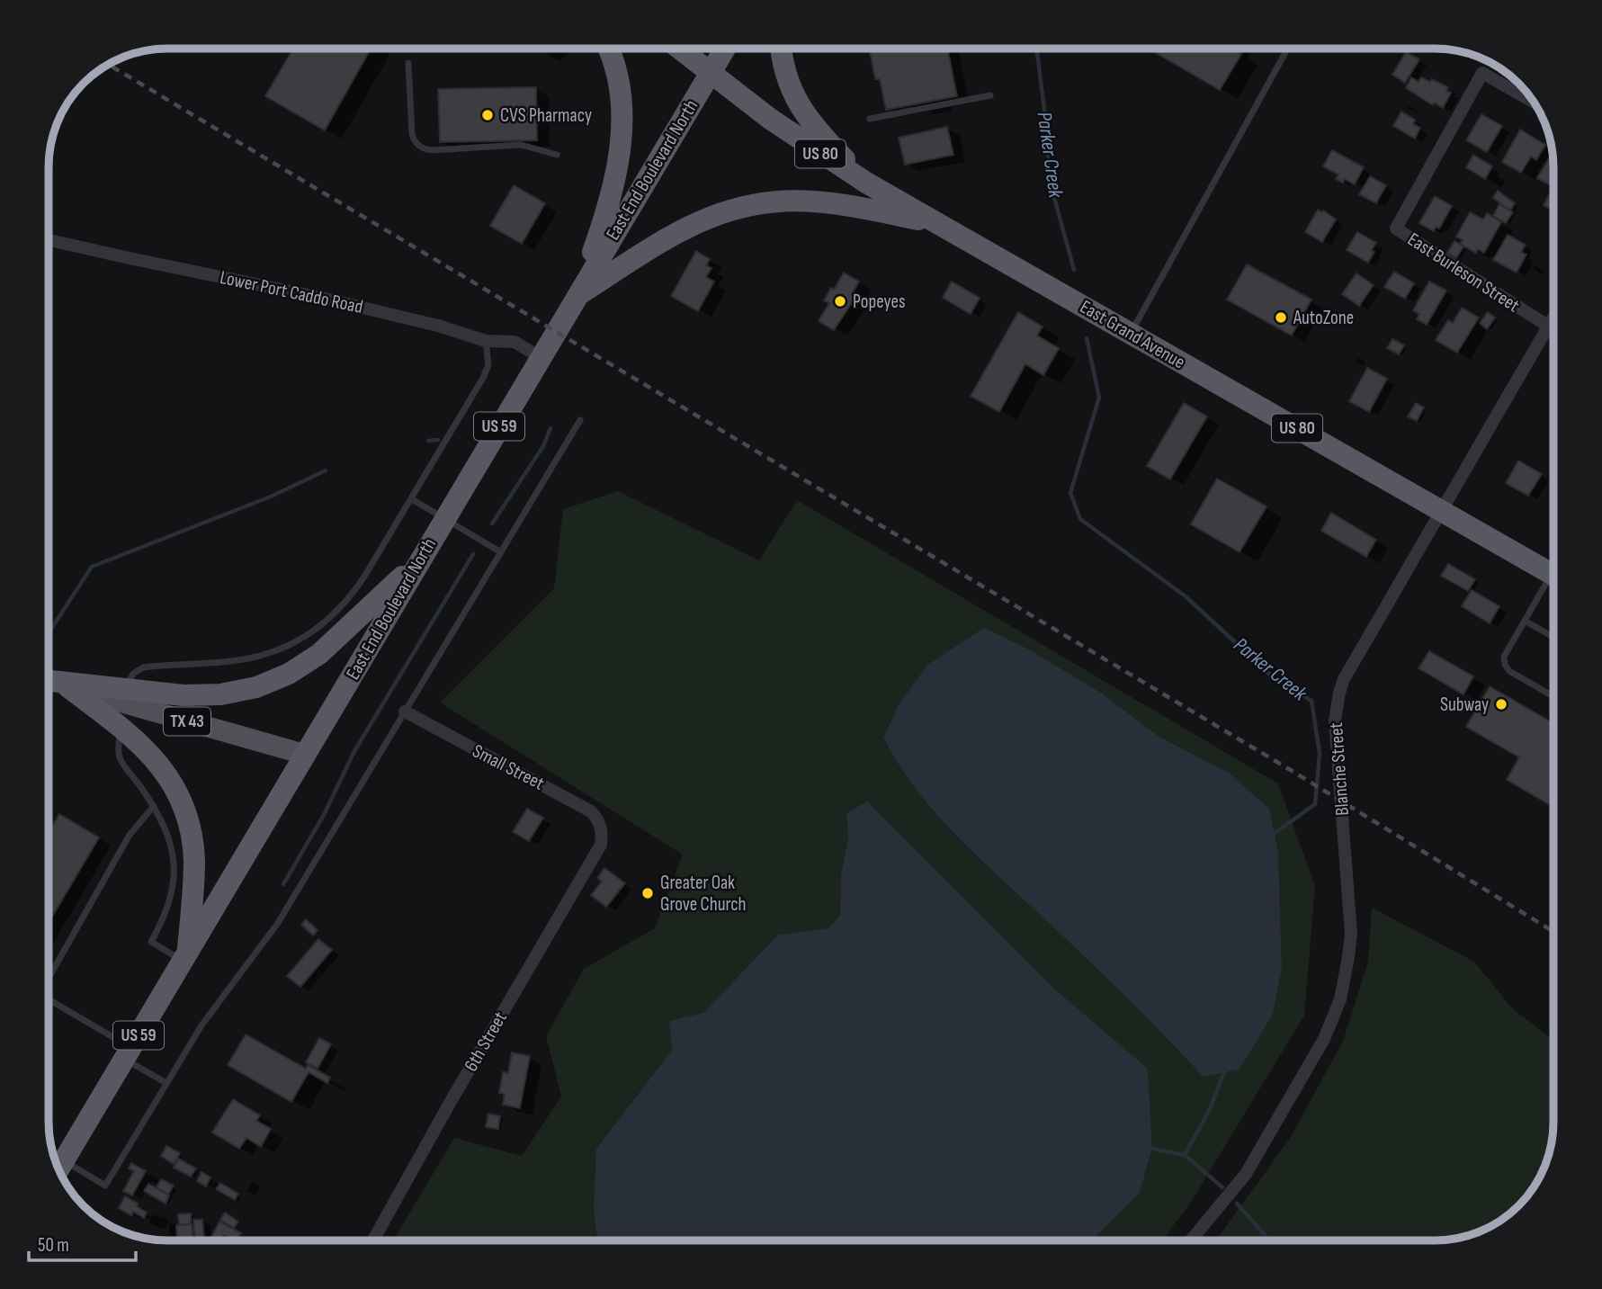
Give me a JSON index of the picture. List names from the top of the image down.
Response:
{
  "streets": {
    "highway": [
      "US 80",
      "East End Boulevard North",
      "East Grand Avenue",
      "US 59"
    ],
    "main road": ["TX 43"],
    "street": [
      "East Burleson Street",
      "Lower Port Caddo Road",
      "Small Street",
      "Blanche Street",
      "6th Street"
    ]
  },
  "crossings": [
    ["US 80", "East End Boulevard North"],
    ["US 80", "East Grand Avenue"],
    ["East End Boulevard North", "Lower Port Caddo Road"],
    ["East End Boulevard North", "East Grand Avenue"],
    ["East End Boulevard North", "TX 43"],
    ["East Burleson Street", "Blanche Street"],
    ["East Grand Avenue", "Blanche Street"],
    ["Small Street", "6th Street"]
  ],
  "water": ["Parker Creek"],
  "places": [
    "CVS Pharmacy",
    "Popeyes",
    "AutoZone",
    "Subway",
    "Greater Oak Grove Church"
  ],
  "scale_bar": "50 m"
}
